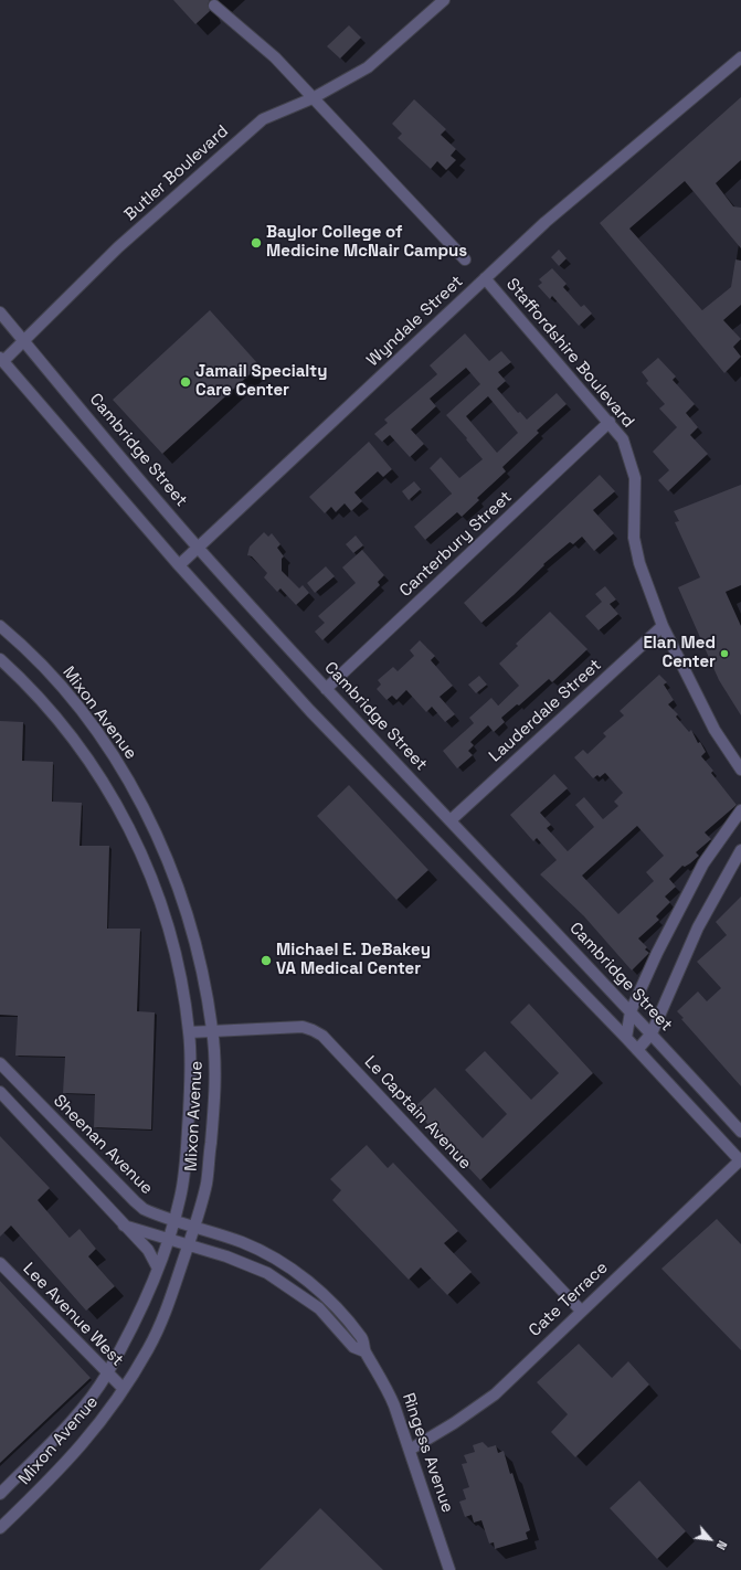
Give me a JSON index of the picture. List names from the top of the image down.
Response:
{
  "streets": {
    "street": [
      "Butler Boulevard",
      "Wyndale Street",
      "Staffordshire Boulevard",
      "Cambridge Street",
      "Canterbury Street",
      "Lauderdale Street",
      "Mixon Avenue",
      "Le Captain Avenue",
      "Sheenan Avenue",
      "Cate Terrace",
      "Lee Avenue West",
      "Ringess Avenue"
    ]
  },
  "crossings": [
    ["Butler Boulevard", "Cambridge Street"],
    ["Wyndale Street", "Staffordshire Boulevard"],
    ["Wyndale Street", "Cambridge Street"],
    ["Staffordshire Boulevard", "Canterbury Street"],
    ["Staffordshire Boulevard", "Lauderdale Street"],
    ["Cambridge Street", "Canterbury Street"],
    ["Cambridge Street", "Lauderdale Street"],
    ["Mixon Avenue", "Le Captain Avenue"],
    ["Mixon Avenue", "Sheenan Avenue"],
    ["Mixon Avenue", "Lee Avenue West"],
    ["Mixon Avenue", "Ringess Avenue"],
    ["Le Captain Avenue", "Cate Terrace"],
    ["Sheenan Avenue", "Ringess Avenue"],
    ["Cate Terrace", "Ringess Avenue"]
  ],
  "places": [
    "Baylor College of Medicine McNair Campus",
    "Jamail Specialty Care Center",
    "Elan Med Center",
    "Michael E. DeBakey VA Medical Center"
  ],
  "north": "bottom right"
}
